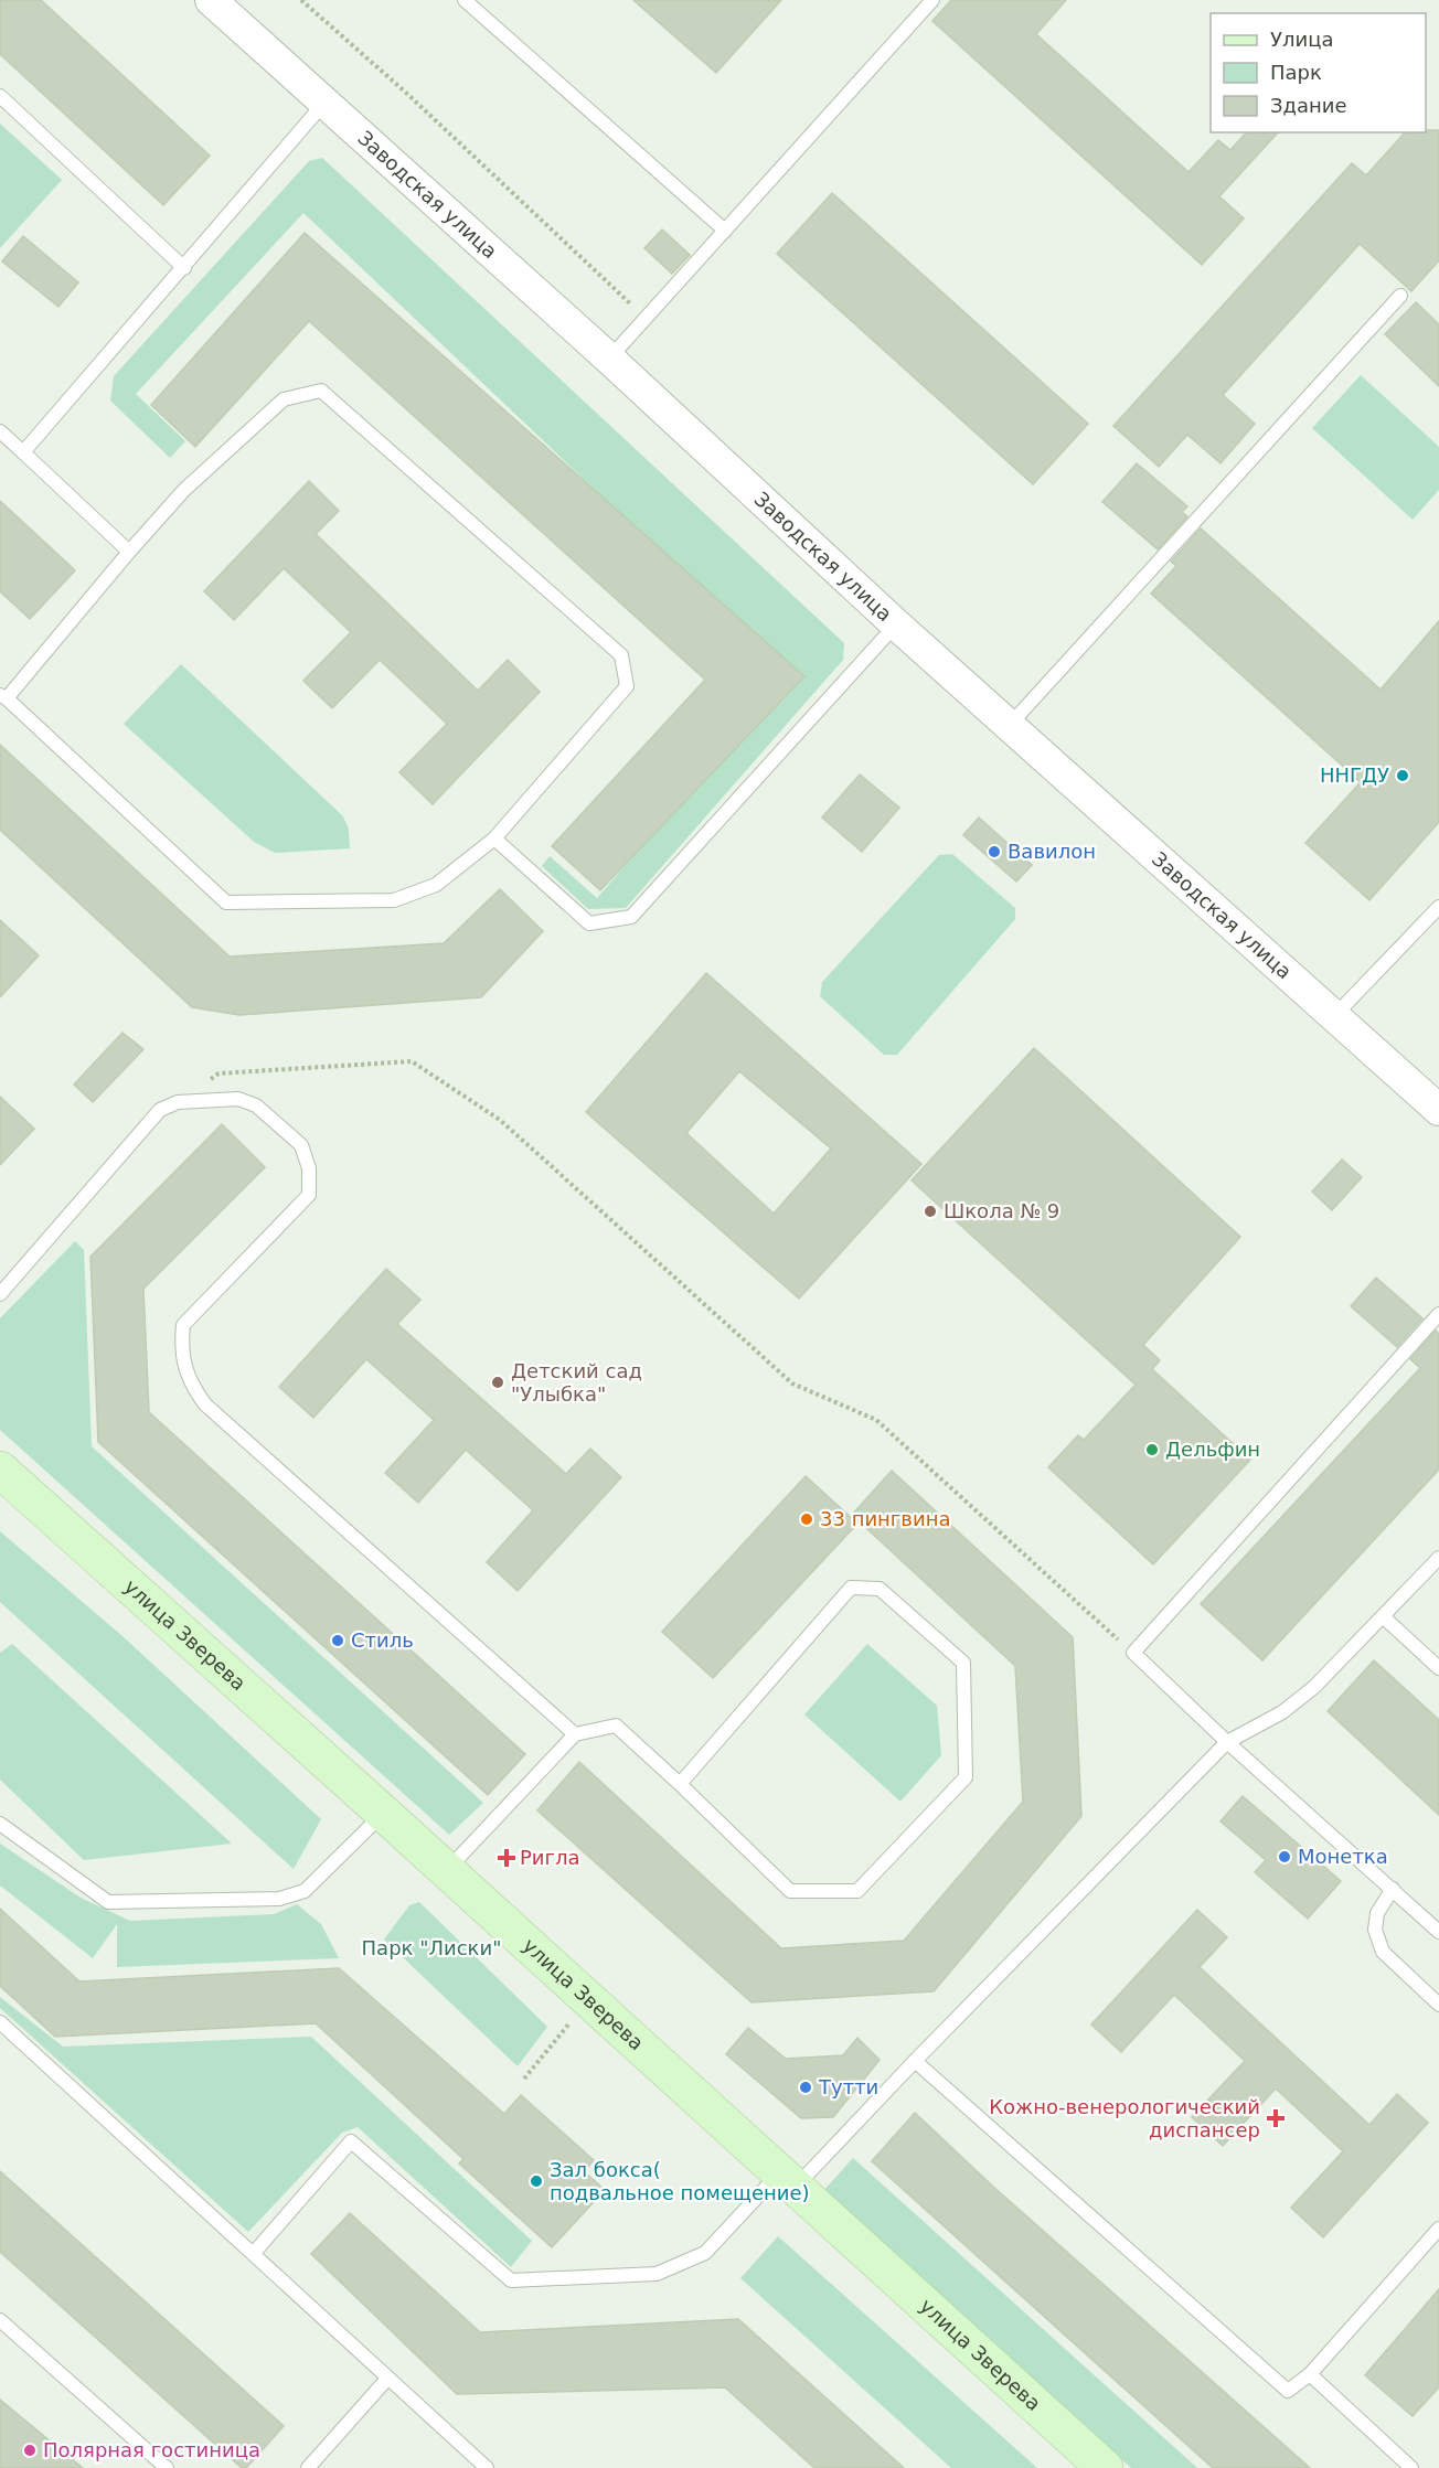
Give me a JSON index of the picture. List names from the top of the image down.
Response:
{
  "streets": {
    "main road": ["улица Зверева"],
    "street": ["Заводская улица"]
  },
  "parks": ["Парк \"Лиски\""],
  "places": {
    "other": [
      "ННГДУ",
      "Вавилон",
      "Школа № 9",
      "Детский сад \"Улыбка\"",
      "Дельфин",
      "33 пингвина",
      "Стиль",
      "Монетка",
      "Тутти",
      "Зал бокса( подвальное помещение)",
      "Полярная гостиница"
    ],
    "health": ["Ригла", "Кожно-венерологический диспансер"]
  },
  "legend": ["Улица", "Парк", "Здание"]
}
